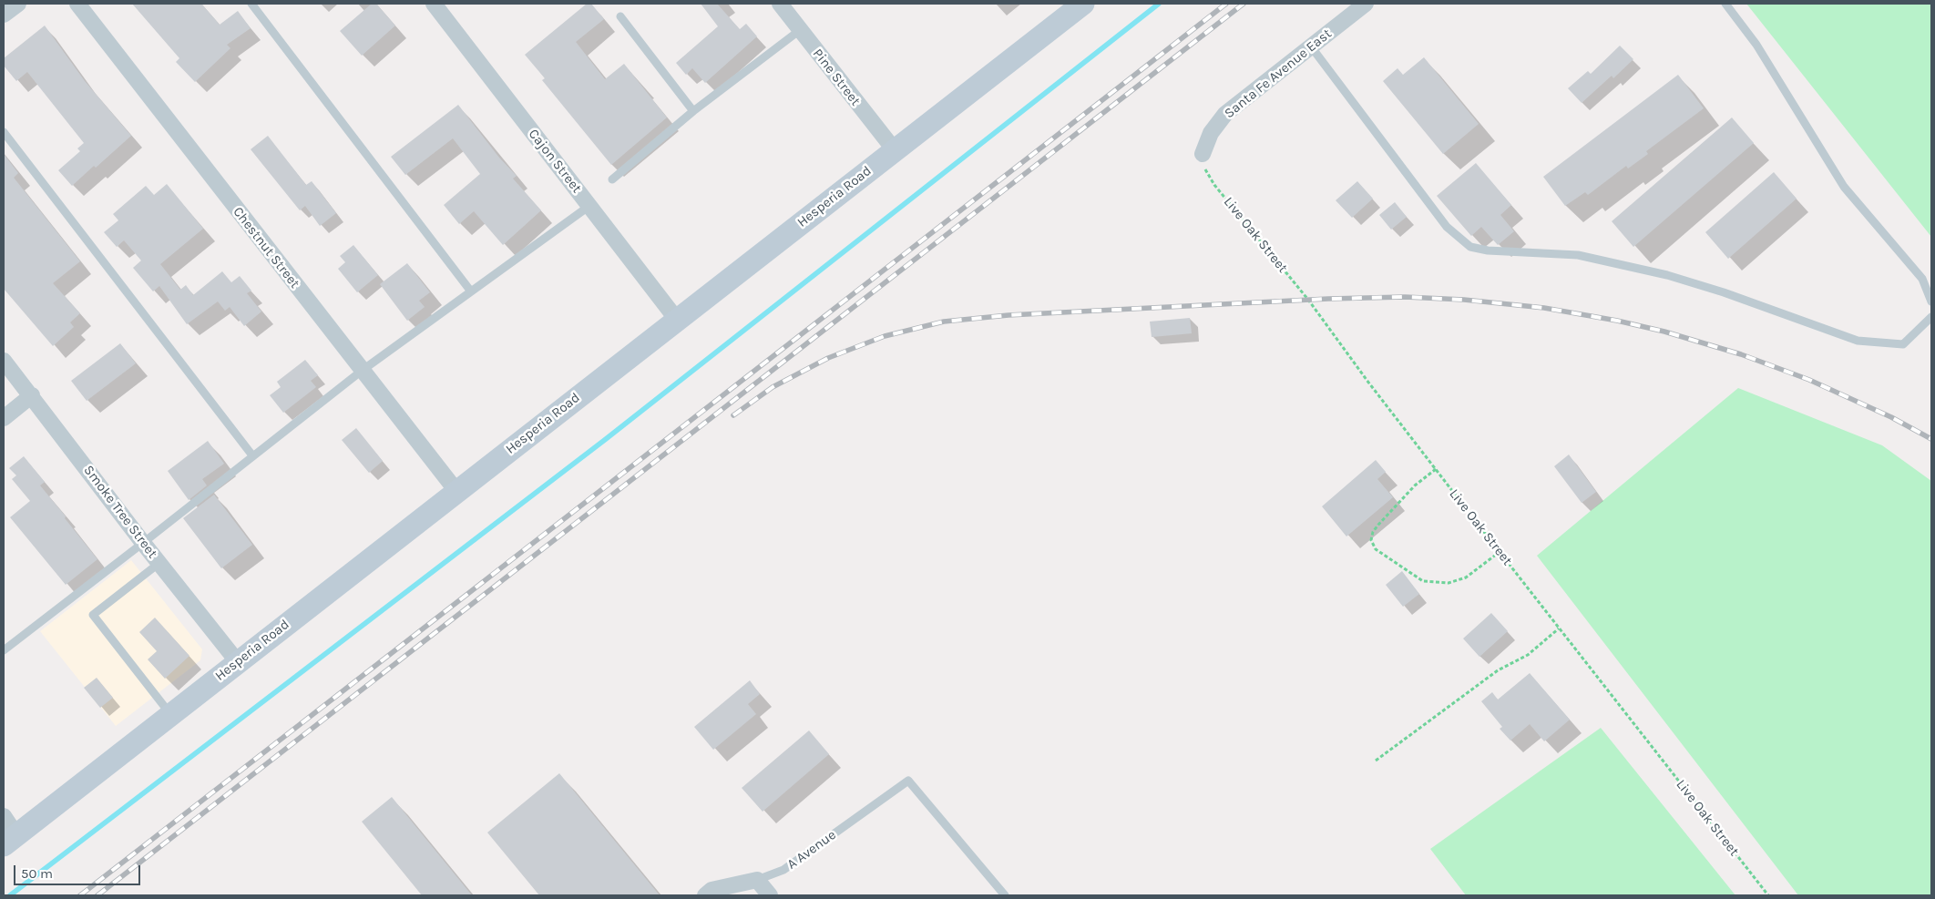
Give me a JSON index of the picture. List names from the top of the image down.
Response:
{
  "streets": {
    "main road": ["Hesperia Road"],
    "street": [
      "Santa Fe Avenue East",
      "Pine Street",
      "Cajon Street",
      "Chestnut Street",
      "Smoke Tree Street",
      "A Avenue"
    ],
    "path": ["Live Oak Street"]
  },
  "crossings": [
    ["Santa Fe Avenue East", "Live Oak Street"],
    ["Pine Street", "Hesperia Road"],
    ["Cajon Street", "Hesperia Road"],
    ["Hesperia Road", "Chestnut Street"],
    ["Hesperia Road", "Smoke Tree Street"]
  ],
  "scale_bar": "50 m"
}
